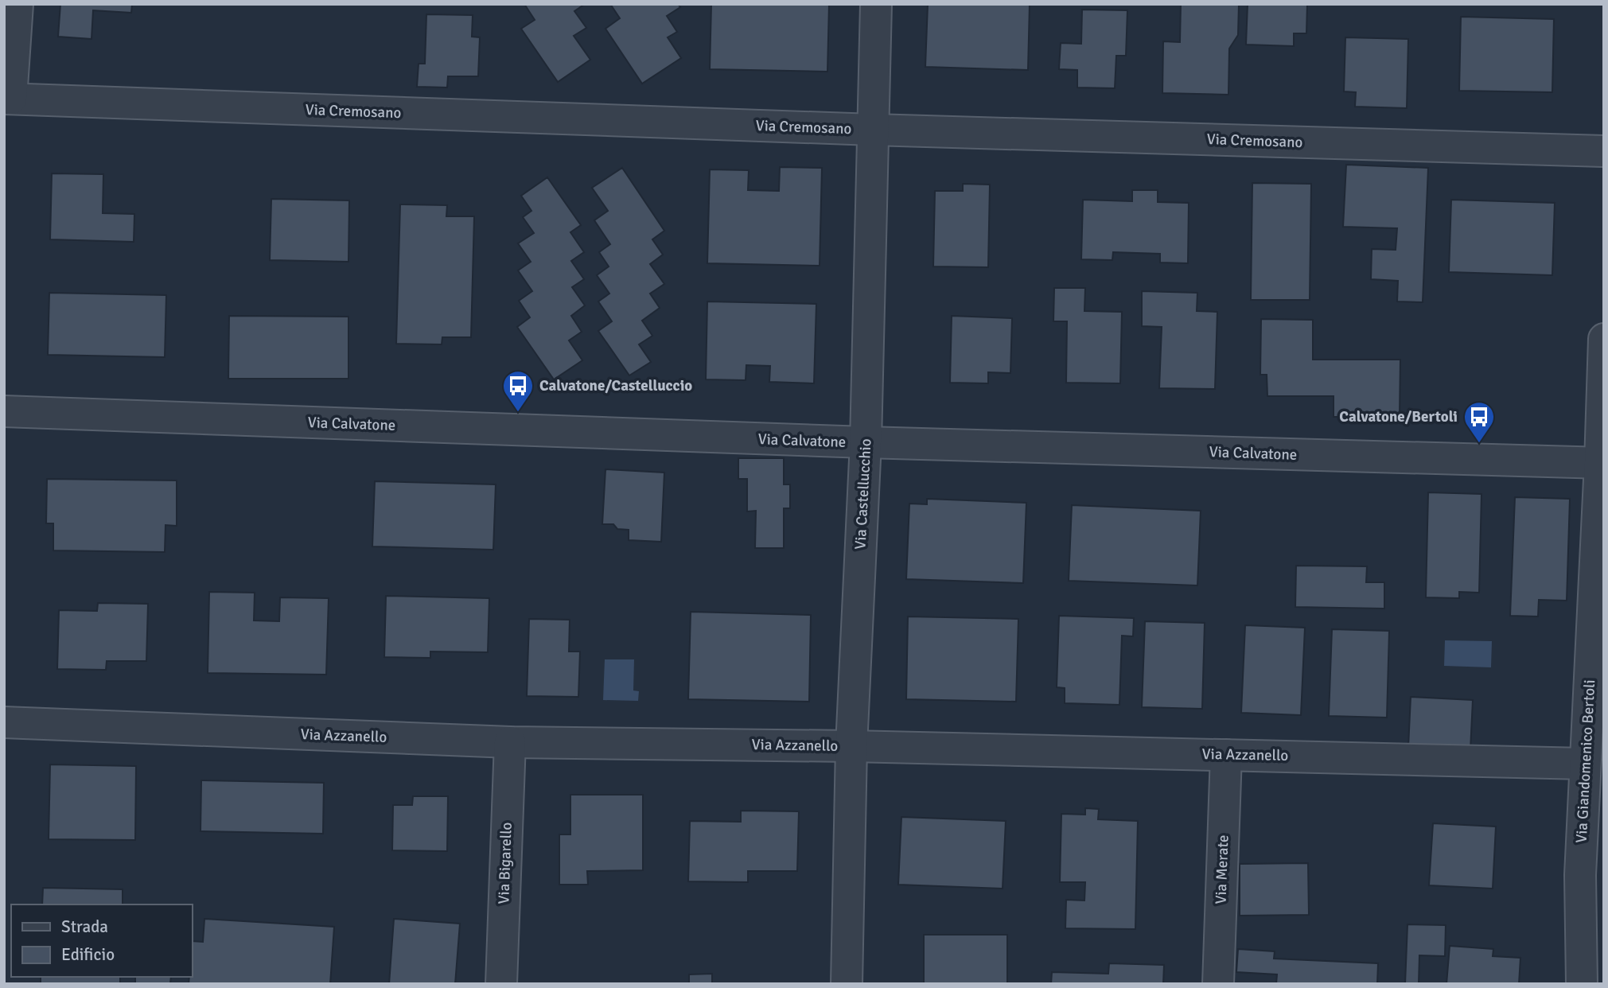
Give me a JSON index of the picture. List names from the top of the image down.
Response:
{
  "streets": {
    "street": [
      "Via Cremosano",
      "Via Calvatone",
      "Via Castellucchio",
      "Via Azzanello",
      "Via Giandomenico Bertoli",
      "Via Bigarello",
      "Via Merate"
    ]
  },
  "crossings": [
    ["Via Cremosano", "Via Castellucchio"],
    ["Via Calvatone", "Via Castellucchio"],
    ["Via Calvatone", "Via Giandomenico Bertoli"],
    ["Via Castellucchio", "Via Azzanello"],
    ["Via Azzanello", "Via Giandomenico Bertoli"],
    ["Via Azzanello", "Via Bigarello"],
    ["Via Azzanello", "Via Merate"]
  ],
  "places": {
    "bus stop": ["Calvatone/Castelluccio", "Calvatone/Bertoli"]
  },
  "legend": ["Strada", "Edificio"]
}
